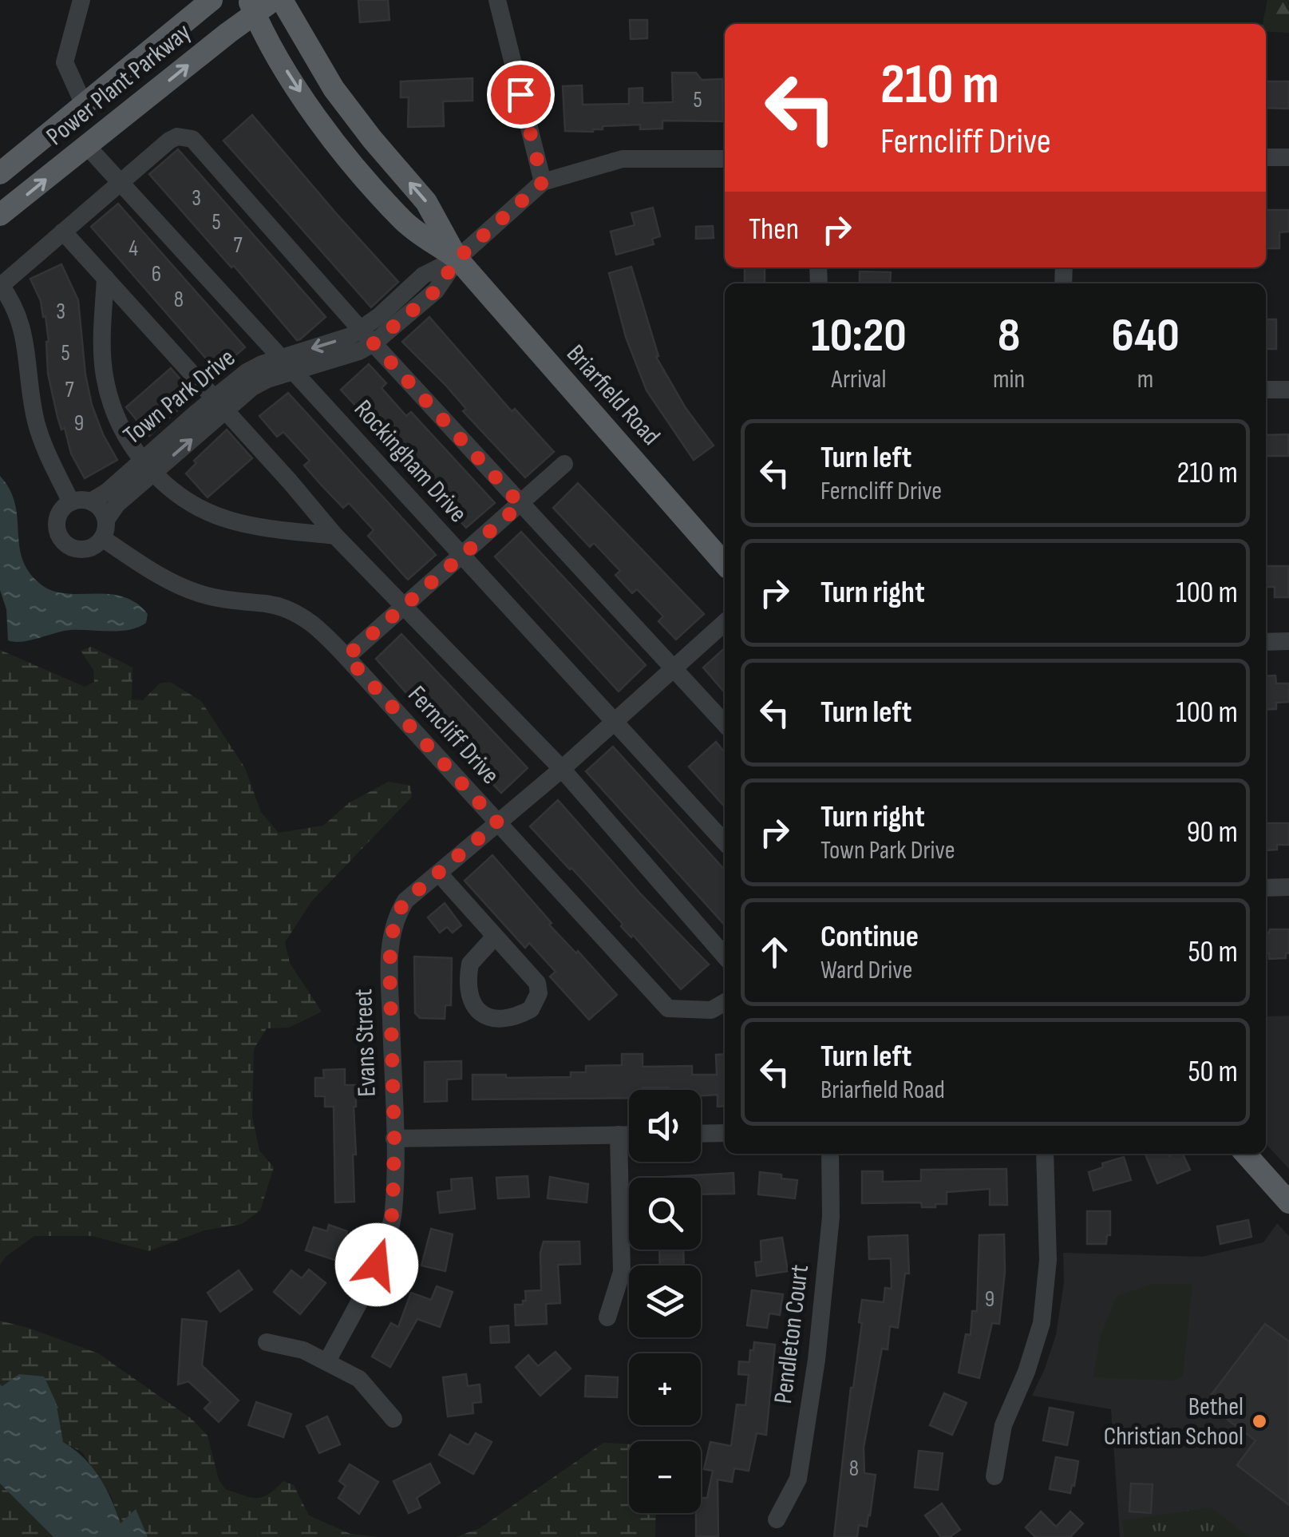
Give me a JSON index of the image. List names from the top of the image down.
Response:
{
  "streets": {
    "main road": ["Power Plant Parkway", "Briarfield Road"],
    "street": [
      "Town Park Drive",
      "Rockingham Drive",
      "Ferncliff Drive",
      "Evans Street",
      "Pendleton Court"
    ]
  },
  "crossings": [
    ["Power Plant Parkway", "Briarfield Road"],
    ["Power Plant Parkway", "Rockingham Drive"],
    ["Briarfield Road", "Town Park Drive"],
    ["Town Park Drive", "Rockingham Drive"],
    ["Town Park Drive", "Ferncliff Drive"],
    ["Rockingham Drive", "Evans Street"],
    ["Ferncliff Drive", "Evans Street"]
  ],
  "places": ["Bethel Christian School"],
  "house_numbers": [
    "5",
    "3",
    "5",
    "7",
    "4",
    "6",
    "8",
    "3",
    "5",
    "7",
    "9",
    "9",
    "8"
  ],
  "page": {
    "turn": ["210 m", "Ferncliff Drive"],
    "then": "Then",
    "eta": [
      "10:20",
      "Arrival",
      "8",
      "min",
      "640",
      "m"
    ],
    "list": [
      {
        "name": "Turn left",
        "note": "Ferncliff Drive",
        "value": "210 m"
      },
      {
        "name": "Turn right",
        "value": "100 m"
      },
      {
        "name": "Turn left",
        "value": "100 m"
      },
      {
        "name": "Turn right",
        "note": "Town Park Drive",
        "value": "90 m"
      },
      {
        "name": "Continue",
        "note": "Ward Drive",
        "value": "50 m"
      },
      {
        "name": "Turn left",
        "note": "Briarfield Road",
        "value": "50 m"
      }
    ],
    "map_buttons": ["+", "−"]
  }
}
